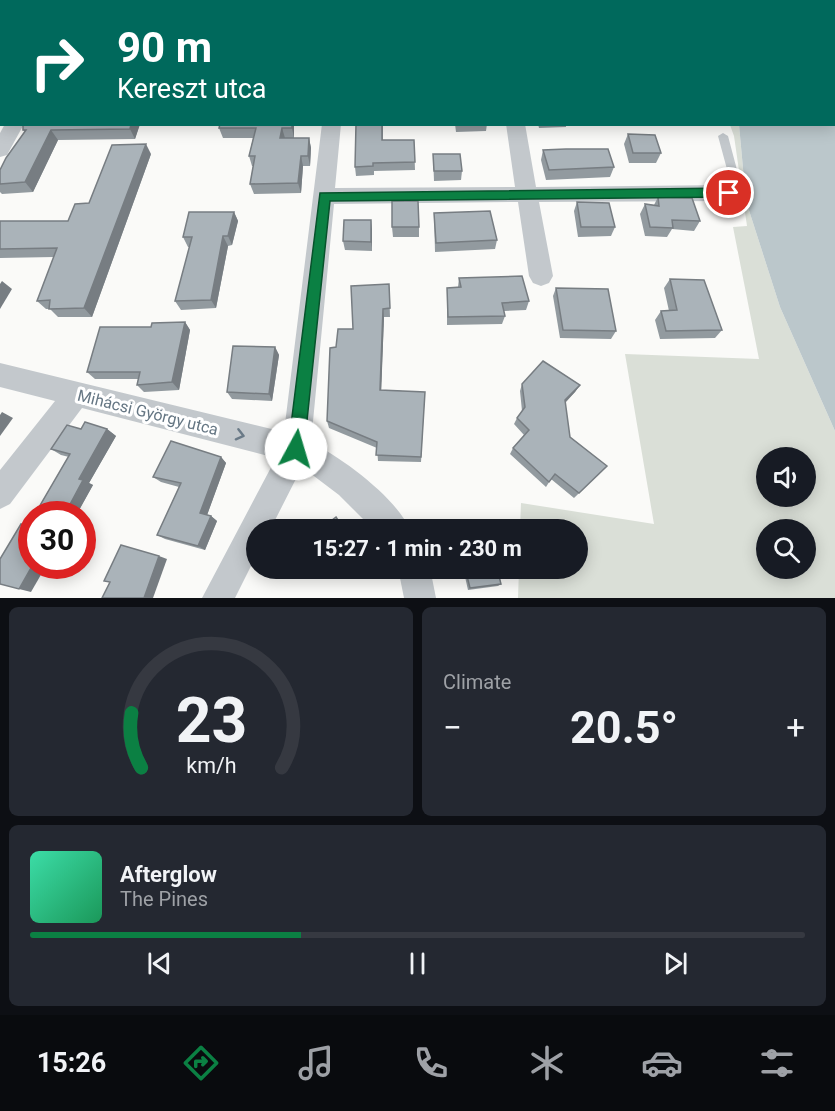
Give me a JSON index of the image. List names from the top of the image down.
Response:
{
  "streets": {
    "street": ["Mihácsi György utca"]
  },
  "one_way": ["Mihácsi György utca"],
  "page": {
    "turn": ["90 m", "Kereszt utca"],
    "limit": "30",
    "trip": "15:27 · 1 min · 230 m",
    "tile": "Climate",
    "heat": ["−", "20.5°", "+"],
    "song": ["Afterglow", "The Pines"],
    "tabs": "15:26",
    "gauge": ["23", "km/h"]
  }
}
